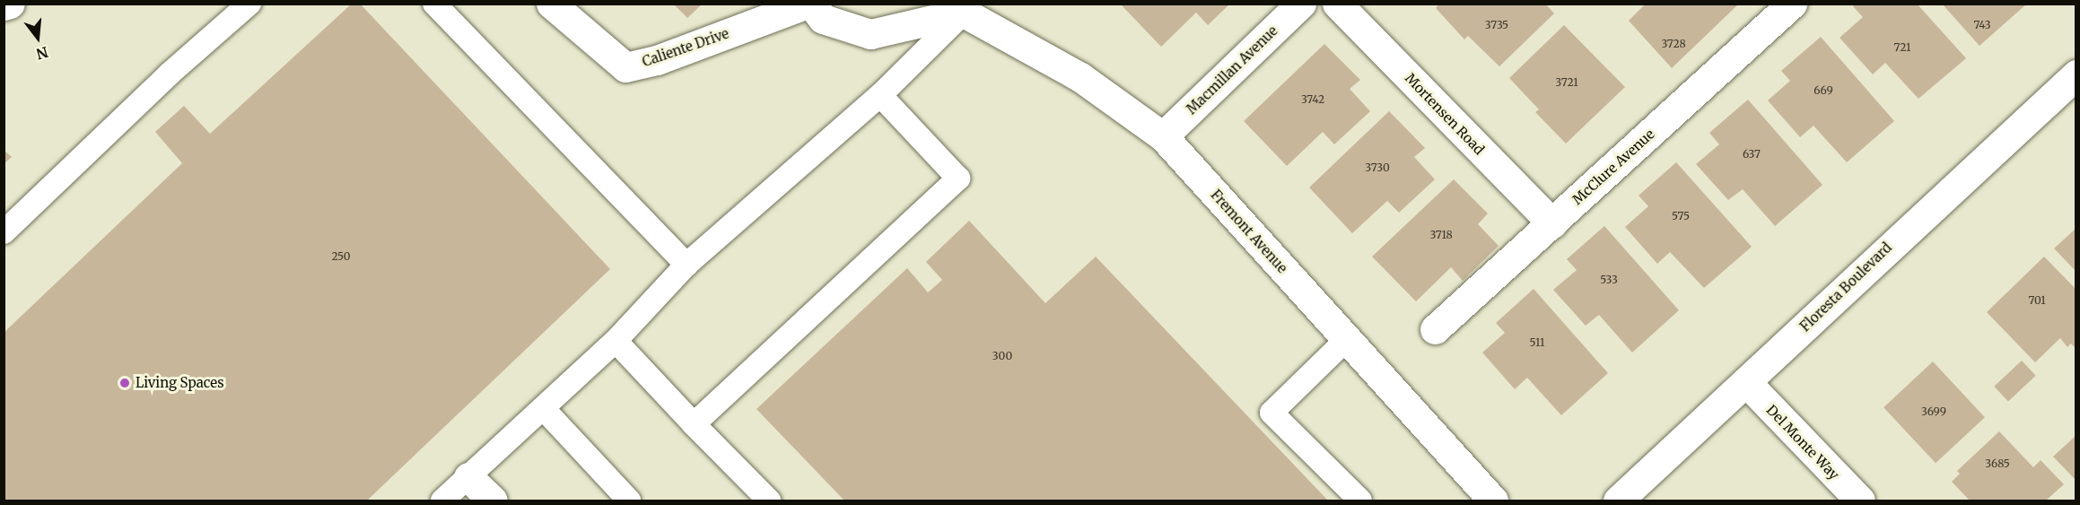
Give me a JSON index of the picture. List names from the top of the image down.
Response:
{
  "streets": {
    "street": [
      "Caliente Drive",
      "Macmillan Avenue",
      "Mortensen Road",
      "McClure Avenue",
      "Fremont Avenue",
      "Floresta Boulevard",
      "Del Monte Way"
    ]
  },
  "crossings": [
    ["Macmillan Avenue", "Fremont Avenue"],
    ["Mortensen Road", "McClure Avenue"],
    ["Floresta Boulevard", "Del Monte Way"]
  ],
  "places": ["Living Spaces"],
  "house_numbers": [
    "3735",
    "743",
    "3728",
    "721",
    "3721",
    "669",
    "3742",
    "637",
    "3730",
    "575",
    "3718",
    "250",
    "533",
    "701",
    "511",
    "300",
    "3699",
    "3685"
  ],
  "north": "bottom"
}
